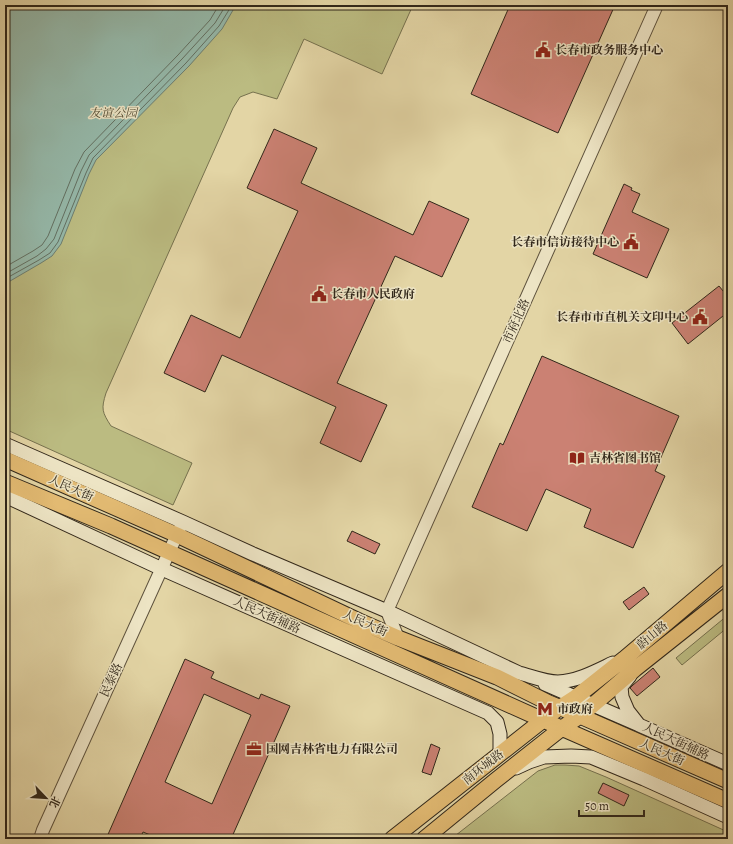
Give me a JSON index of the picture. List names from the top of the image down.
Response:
{
  "streets": {
    "main road": [
      "人民大街",
      "人民大街辅路",
      "蔚山路",
      "南环城路"
    ],
    "street": ["市府北路", "民泰路"]
  },
  "crossings": [
    ["人民大街", "民泰路"],
    ["人民大街", "南环城路"],
    ["人民大街辅路", "蔚山路"],
    ["人民大街辅路", "民泰路"],
    ["人民大街辅路", "南环城路"],
    ["蔚山路", "南环城路"]
  ],
  "parks": ["友谊公园"],
  "places": {
    "public building": [
      "长春市政务服务中心",
      "长春市信访接待中心",
      "长春市人民政府",
      "长春市市直机关文印中心"
    ],
    "library": ["吉林省图书馆"],
    "metro station": ["市政府"],
    "office": ["国网吉林省电力有限公司"]
  },
  "scale_bar": "50 m",
  "north": "bottom right"
}
